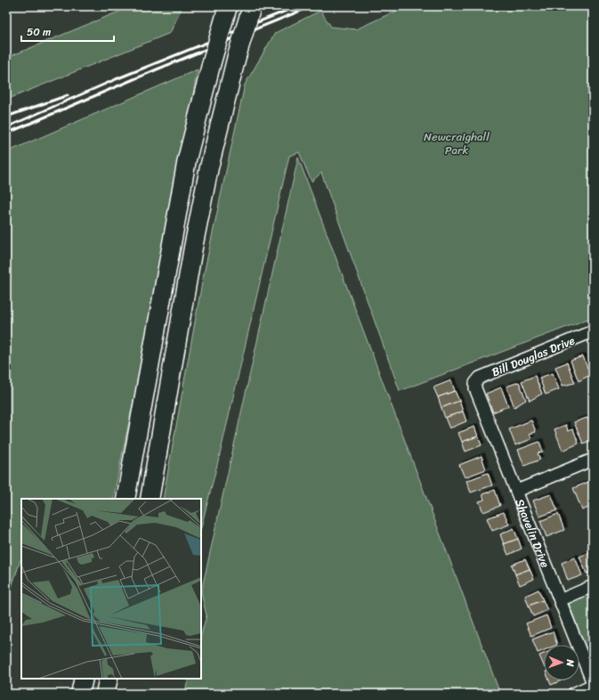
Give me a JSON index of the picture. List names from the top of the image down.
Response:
{
  "streets": {
    "street": ["Bill Douglas Drive", "Shavelin Drive"]
  },
  "crossings": [
    ["Bill Douglas Drive", "Shavelin Drive"]
  ],
  "parks": ["Newcraighall Park"],
  "scale_bar": "50 m",
  "north": "right"
}
